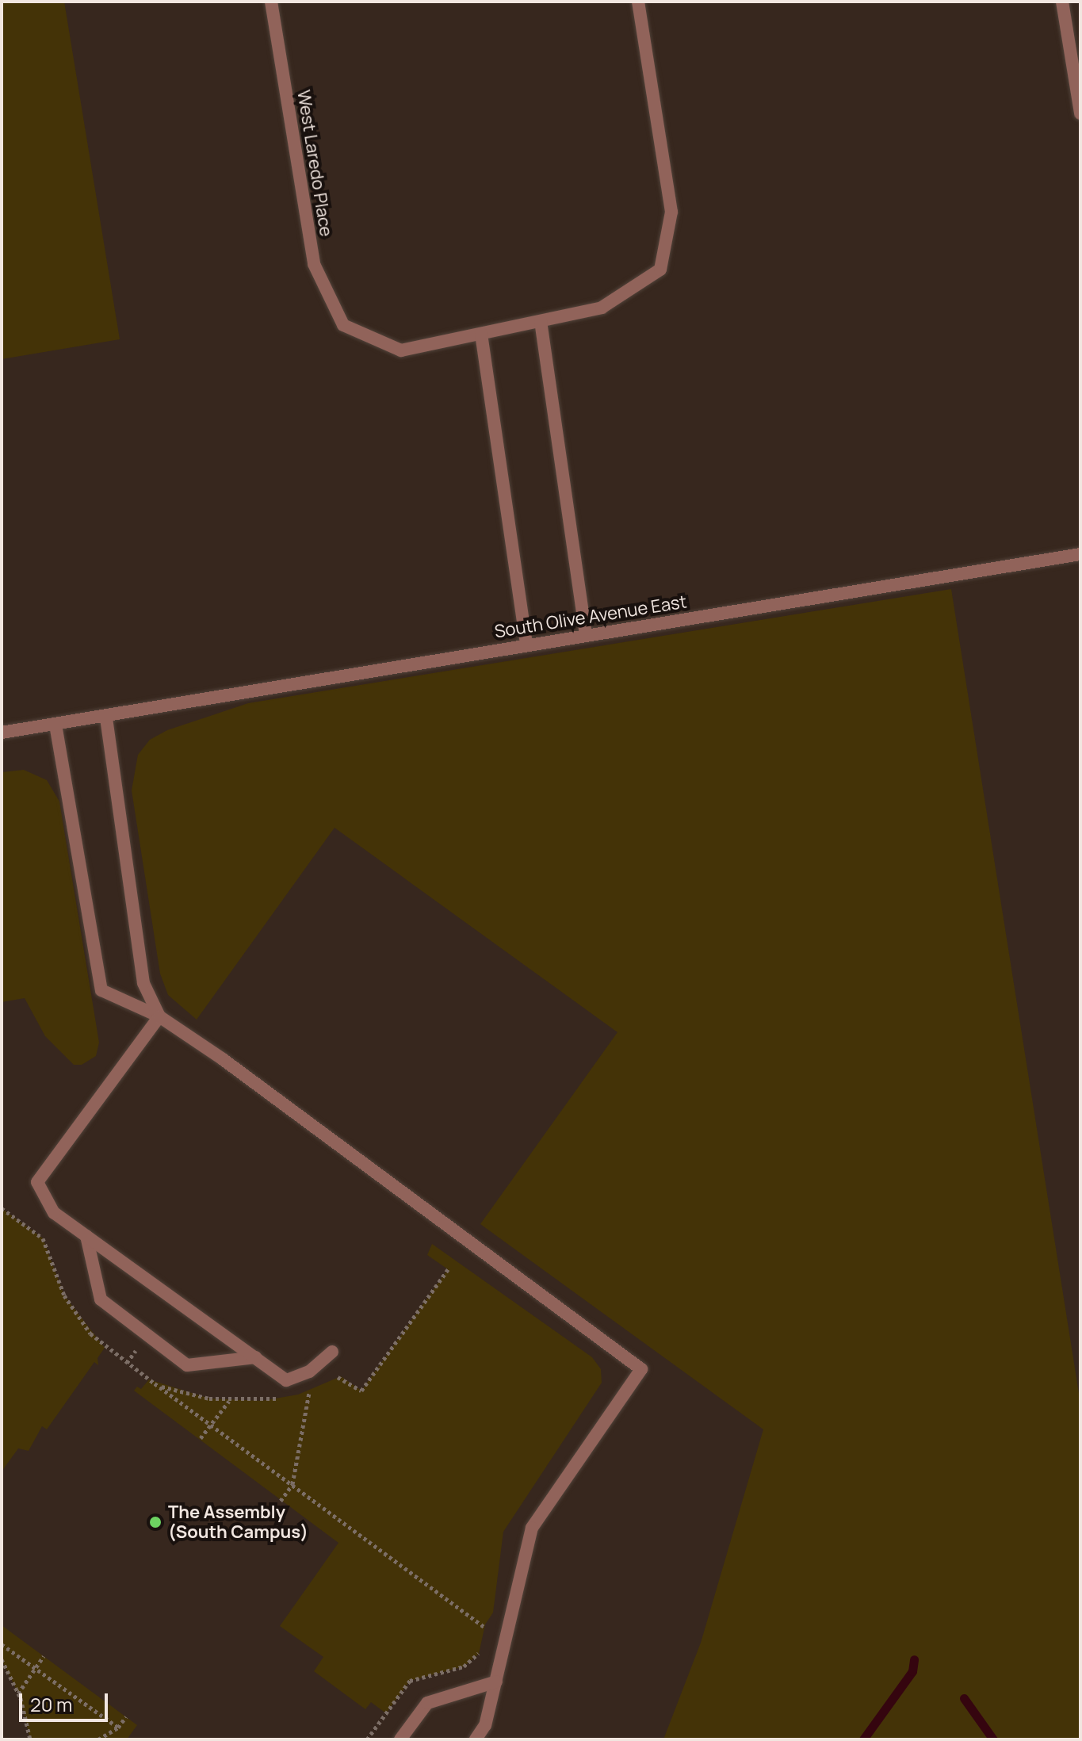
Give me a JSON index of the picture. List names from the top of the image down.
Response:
{
  "streets": {
    "street": ["West Laredo Place", "South Olive Avenue East"]
  },
  "places": ["The Assembly (South Campus)"],
  "scale_bar": "20 m"
}
